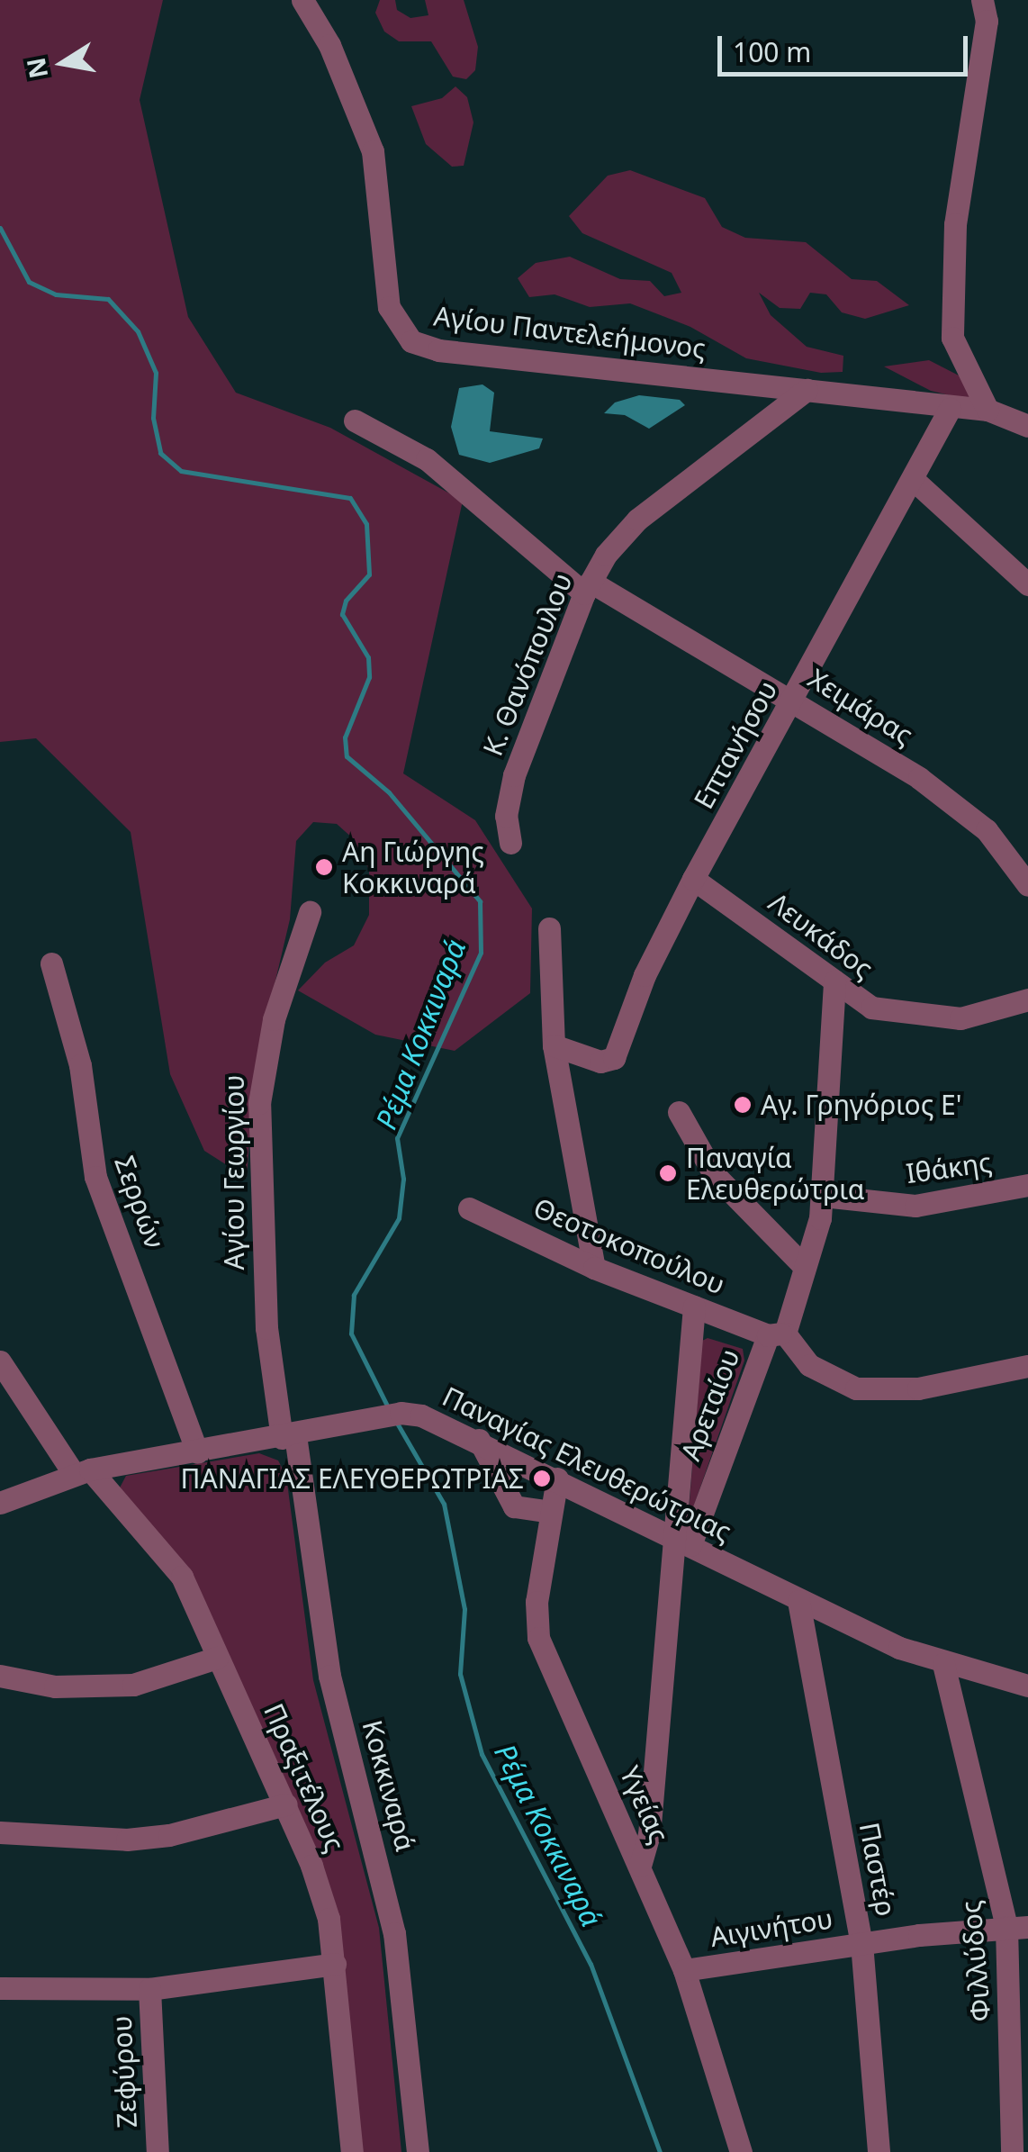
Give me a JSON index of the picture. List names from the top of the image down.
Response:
{
  "streets": {
    "street": [
      "Αγίου Παντελεήμονος",
      "Κ. Θανόπουλου",
      "Χειμάρας",
      "Επτανήσου",
      "Λευκάδος",
      "Ιθάκης",
      "Αγίου Γεωργίου",
      "Σερρών",
      "Θεοτοκοπούλου",
      "Αρεταίου",
      "Παναγίας Ελευθερώτριας",
      "Πραξιτέλους",
      "Κοκκιναρά",
      "Υγείας",
      "Παστέρ",
      "Αιγινήτου",
      "Φιλλύδος",
      "Ζεφύρου"
    ]
  },
  "crossings": [
    ["Αγίου Παντελεήμονος", "Κ. Θανόπουλου"],
    ["Αγίου Παντελεήμονος", "Επτανήσου"],
    ["Κ. Θανόπουλου", "Χειμάρας"],
    ["Χειμάρας", "Επτανήσου"],
    ["Επτανήσου", "Λευκάδος"],
    ["Λευκάδος", "Αρεταίου"],
    ["Ιθάκης", "Αρεταίου"],
    ["Αγίου Γεωργίου", "Παναγίας Ελευθερώτριας"],
    ["Αγίου Γεωργίου", "Κοκκιναρά"],
    ["Σερρών", "Παναγίας Ελευθερώτριας"],
    ["Θεοτοκοπούλου", "Αρεταίου"],
    ["Αρεταίου", "Παναγίας Ελευθερώτριας"],
    ["Αρεταίου", "Υγείας"],
    ["Παναγίας Ελευθερώτριας", "Πραξιτέλους"],
    ["Παναγίας Ελευθερώτριας", "Κοκκιναρά"],
    ["Παναγίας Ελευθερώτριας", "Υγείας"],
    ["Παναγίας Ελευθερώτριας", "Παστέρ"],
    ["Παναγίας Ελευθερώτριας", "Φιλλύδος"],
    ["Υγείας", "Αιγινήτου"],
    ["Παστέρ", "Αιγινήτου"],
    ["Αιγινήτου", "Φιλλύδος"]
  ],
  "water": ["Ρέμα Κοκκιναρά"],
  "places": [
    "Αη Γιώργης Κοκκιναρά",
    "Αγ. Γρηγόριος Ε'",
    "Παναγία Ελευθερώτρια",
    "ΠΑΝΑΓΙΑΣ ΕΛΕΥΘΕΡΩΤΡΙΑΣ"
  ],
  "scale_bar": "100 m",
  "north": "left"
}
